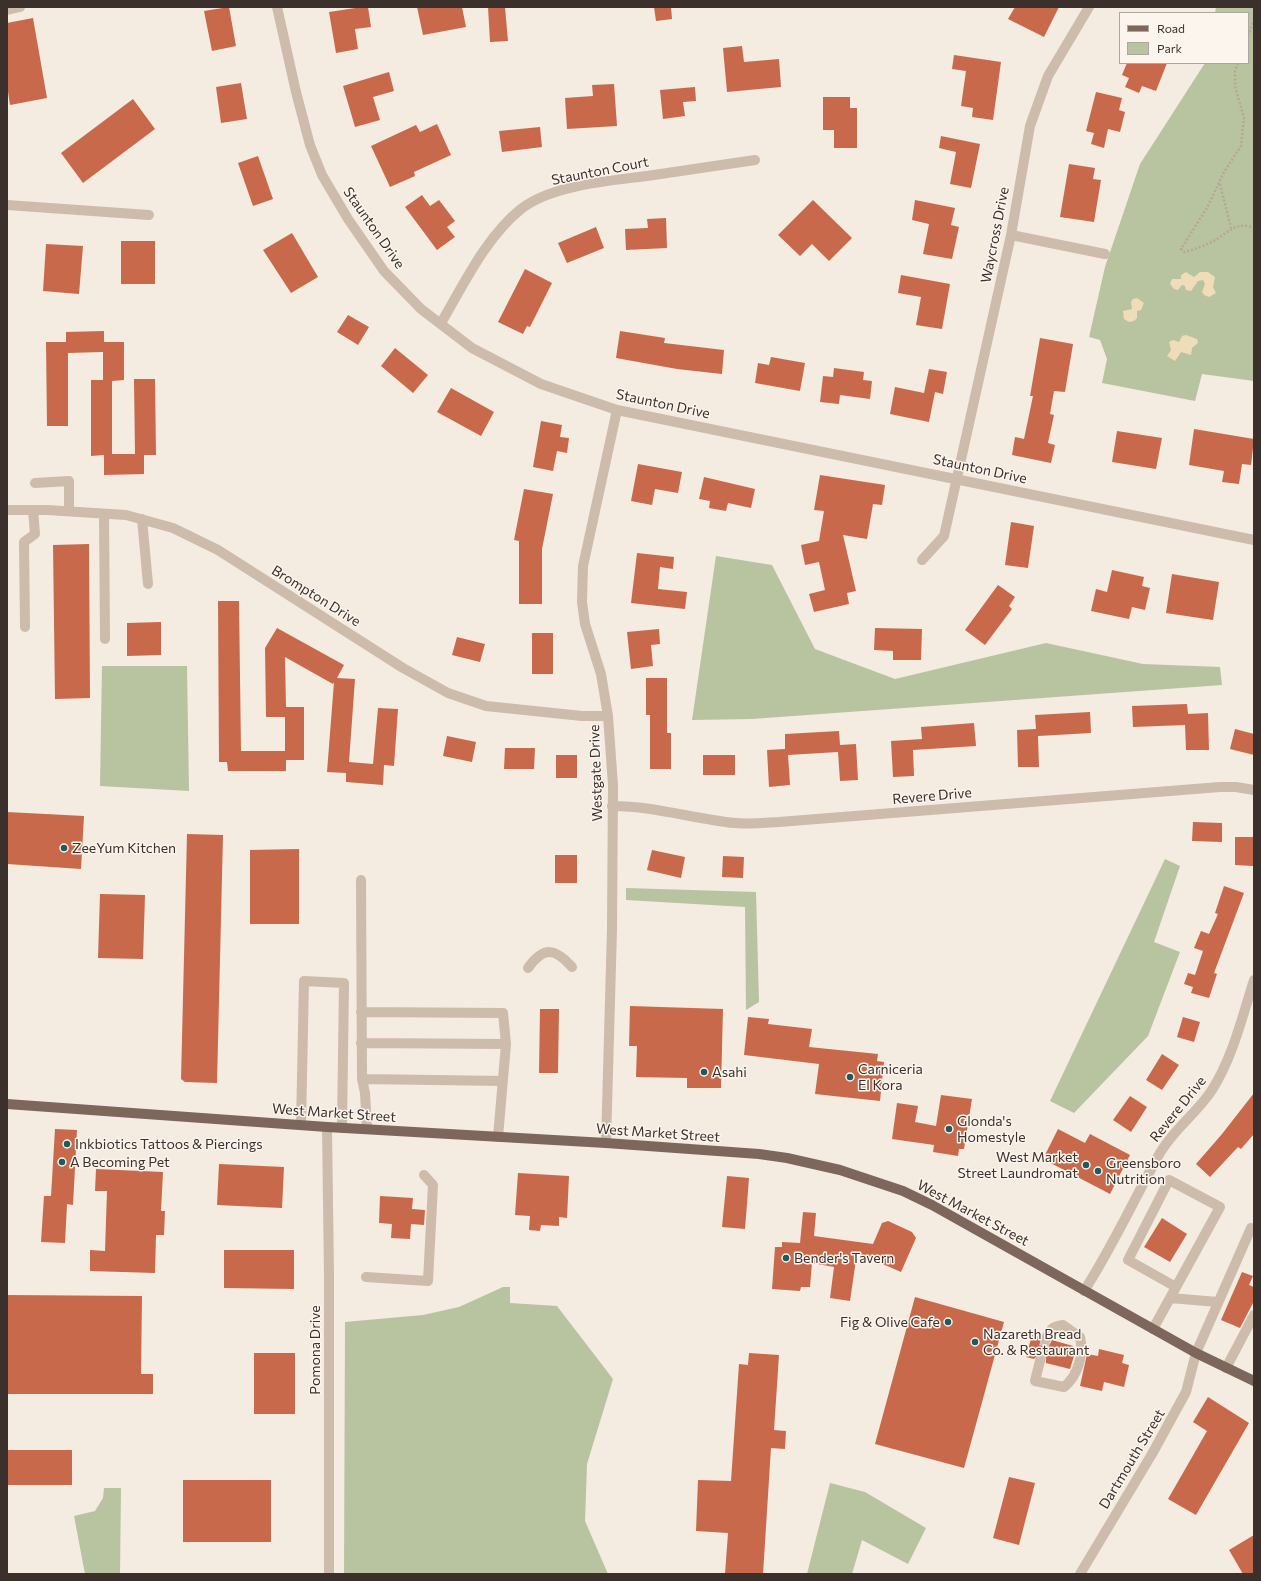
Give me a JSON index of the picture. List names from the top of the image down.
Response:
{
  "streets": {
    "main road": ["West Market Street"],
    "street": [
      "Staunton Court",
      "Staunton Drive",
      "Waycross Drive",
      "Brompton Drive",
      "Westgate Drive",
      "Revere Drive",
      "Pomona Drive",
      "Dartmouth Street"
    ]
  },
  "crossings": [
    ["Staunton Court", "Staunton Drive"],
    ["Staunton Drive", "Waycross Drive"],
    ["Staunton Drive", "Westgate Drive"],
    ["Brompton Drive", "Westgate Drive"],
    ["Westgate Drive", "Revere Drive"],
    ["Westgate Drive", "West Market Street"],
    ["Revere Drive", "West Market Street"],
    ["West Market Street", "Pomona Drive"],
    ["West Market Street", "Dartmouth Street"]
  ],
  "places": [
    "ZeeYum Kitchen",
    "Asahi",
    "Carniceria El Kora",
    "Glonda's Homestyle",
    "Inkbiotics Tattoos & Piercings",
    "A Becoming Pet",
    "West Market Street Laundromat",
    "Greensboro Nutrition",
    "Bender's Tavern",
    "Fig & Olive Cafe",
    "Nazareth Bread Co. & Restaurant"
  ],
  "legend": ["Road", "Park"]
}
